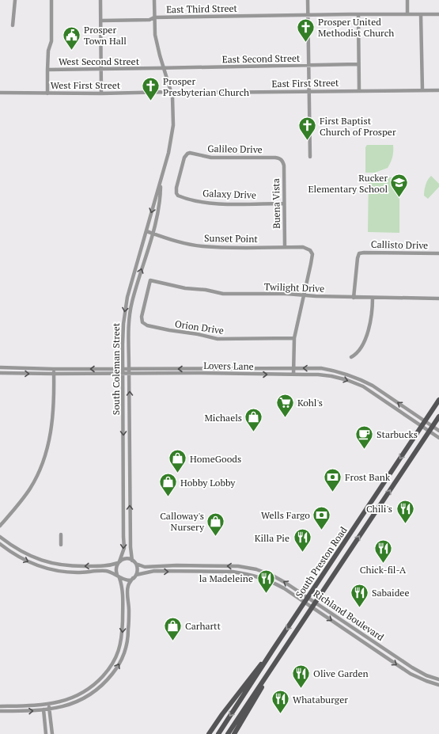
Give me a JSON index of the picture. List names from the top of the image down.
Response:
{
  "streets": {
    "main road": ["South Preston Road"],
    "street": [
      "East Third Street",
      "East Second Street",
      "West Second Street",
      "East First Street",
      "West First Street",
      "Galileo Drive",
      "Galaxy Drive",
      "Buena Vista",
      "Sunset Point",
      "Callisto Drive",
      "Twilight Drive",
      "Orion Drive",
      "Lovers Lane",
      "South Coleman Street",
      "Richland Boulevard"
    ]
  },
  "crossings": [
    ["East Third Street", "South Coleman Street"],
    ["East Second Street", "West Second Street"],
    ["East Second Street", "South Coleman Street"],
    ["East First Street", "West First Street"],
    ["East First Street", "South Coleman Street"],
    ["West First Street", "South Coleman Street"],
    ["Galileo Drive", "Galaxy Drive"],
    ["Galileo Drive", "Buena Vista"],
    ["Galaxy Drive", "Buena Vista"],
    ["Buena Vista", "Sunset Point"],
    ["Sunset Point", "Twilight Drive"],
    ["Sunset Point", "South Coleman Street"],
    ["Callisto Drive", "Twilight Drive"],
    ["Twilight Drive", "Orion Drive"],
    ["Lovers Lane", "South Coleman Street"],
    ["Lovers Lane", "South Preston Road"],
    ["South Coleman Street", "Richland Boulevard"],
    ["South Preston Road", "Richland Boulevard"]
  ],
  "places": {
    "church": ["Prosper United Methodist Church", "Prosper Presbyterian Church", "First Baptist Church of Prosper"],
    "public building": ["Prosper Town Hall"],
    "school or university": ["Rucker Elementary School"],
    "supermarket": ["Kohl's"],
    "shop": [
      "Michaels",
      "HomeGoods",
      "Hobby Lobby",
      "Calloway's Nursery",
      "Carhartt"
    ],
    "cafe": ["Starbucks"],
    "bank": ["Frost Bank", "Wells Fargo"],
    "restaurant": [
      "Chili's",
      "Killa Pie",
      "Chick-fil-A",
      "la Madeleine",
      "Sabaidee",
      "Olive Garden",
      "Whataburger"
    ]
  }
}
